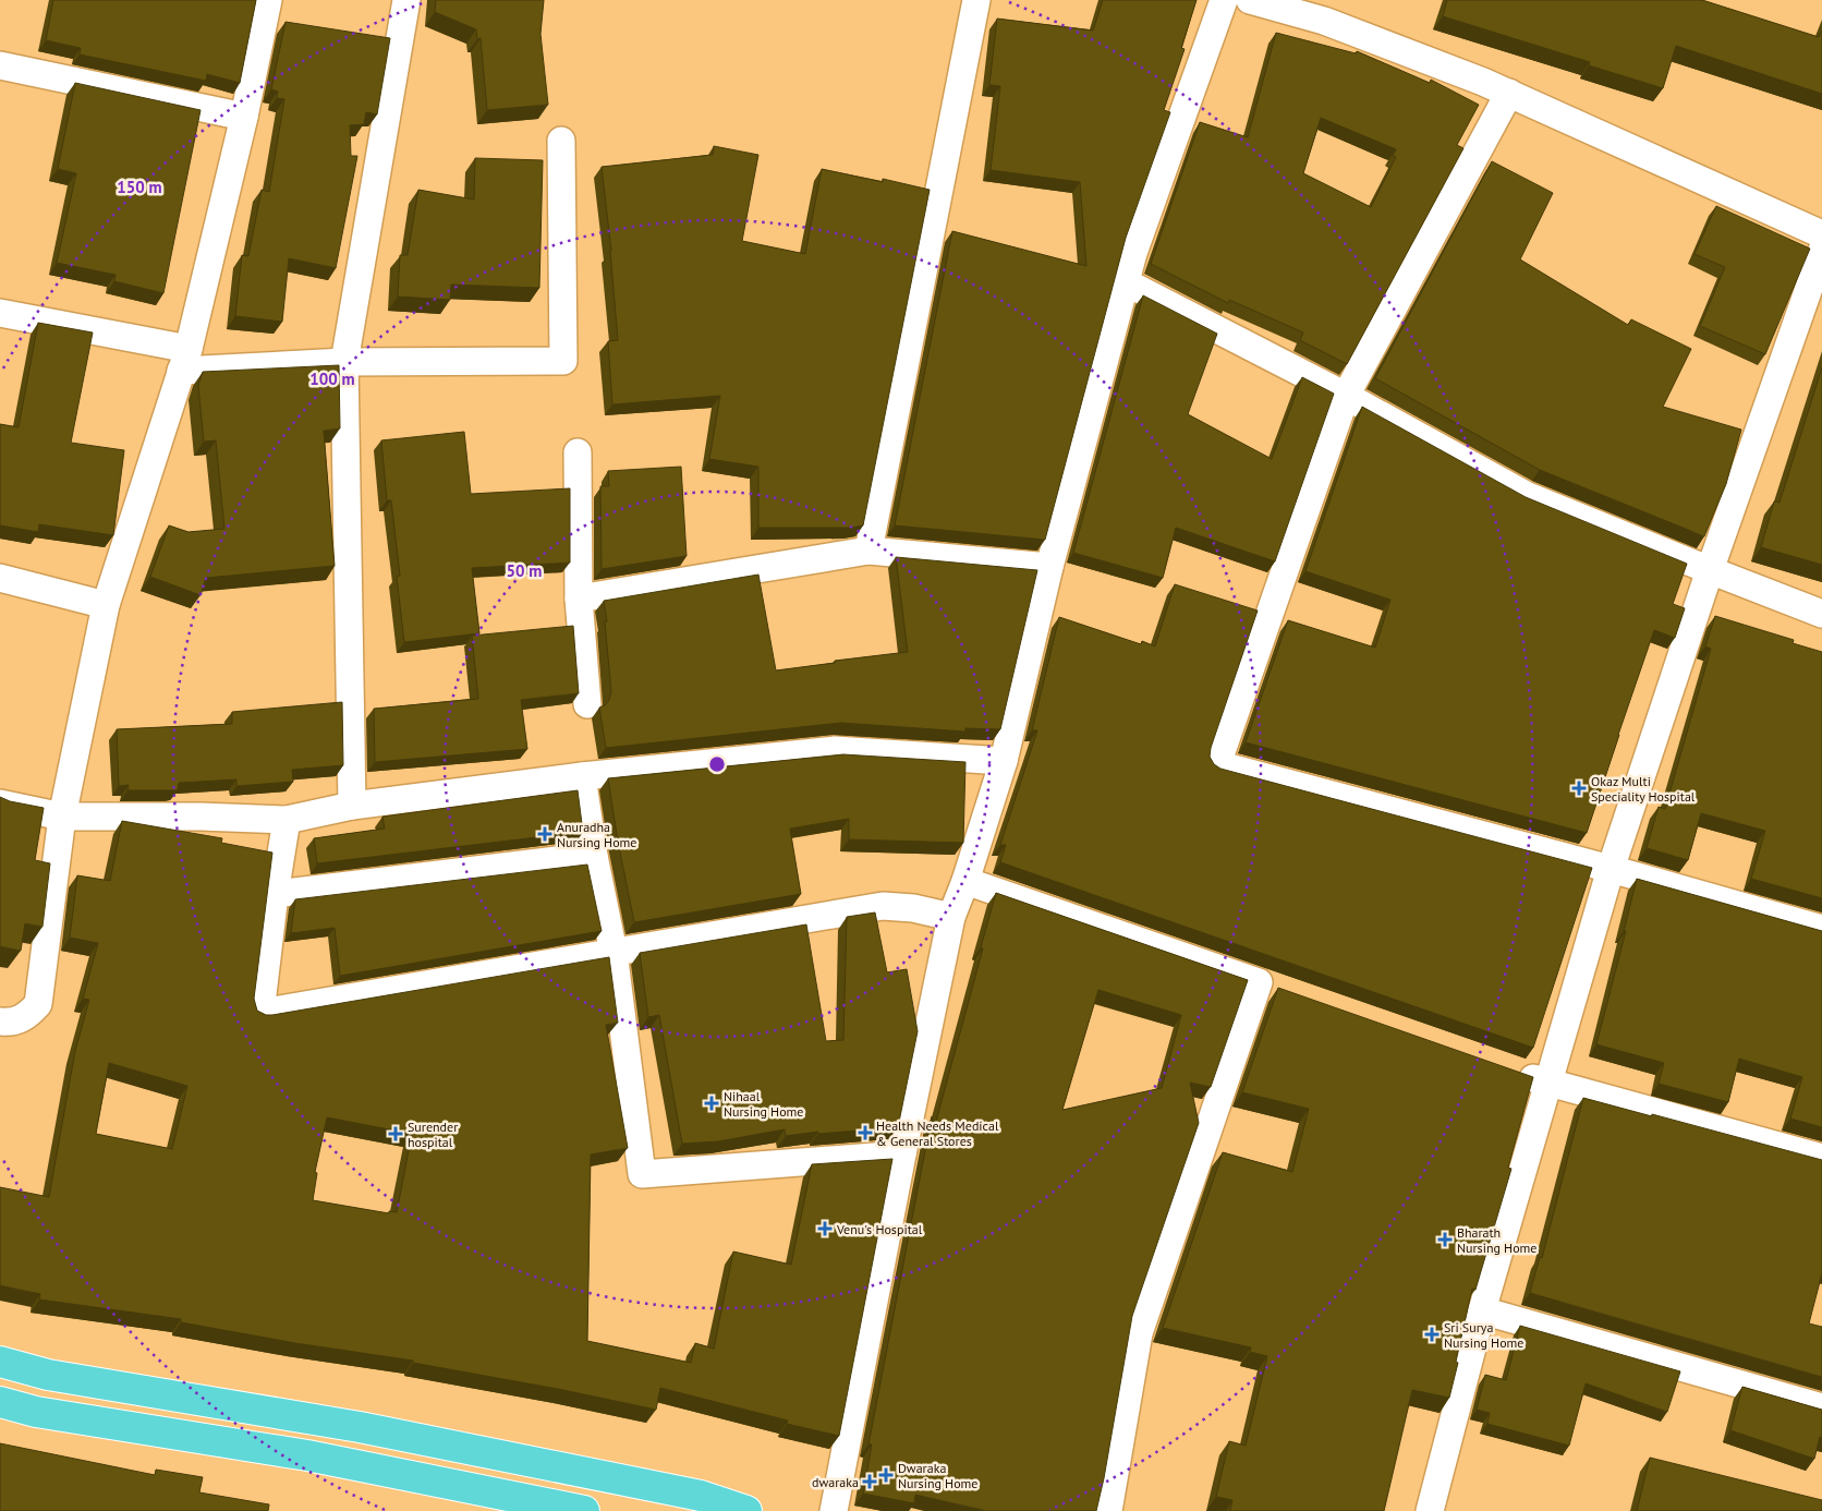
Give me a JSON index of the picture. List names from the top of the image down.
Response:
{
  "places": {
    "health": [
      "Okaz Multi Speciality Hospital",
      "Anuradha Nursing Home",
      "Nihaal Nursing Home",
      "Health Needs Medical & General Stores",
      "Surender hospital",
      "Venu's Hospital",
      "Bharath Nursing Home",
      "Sri Surya Nursing Home",
      "Dwaraka Nursing Home",
      "dwaraka"
    ]
  },
  "rings": ["150 m", "100 m", "50 m"]
}
